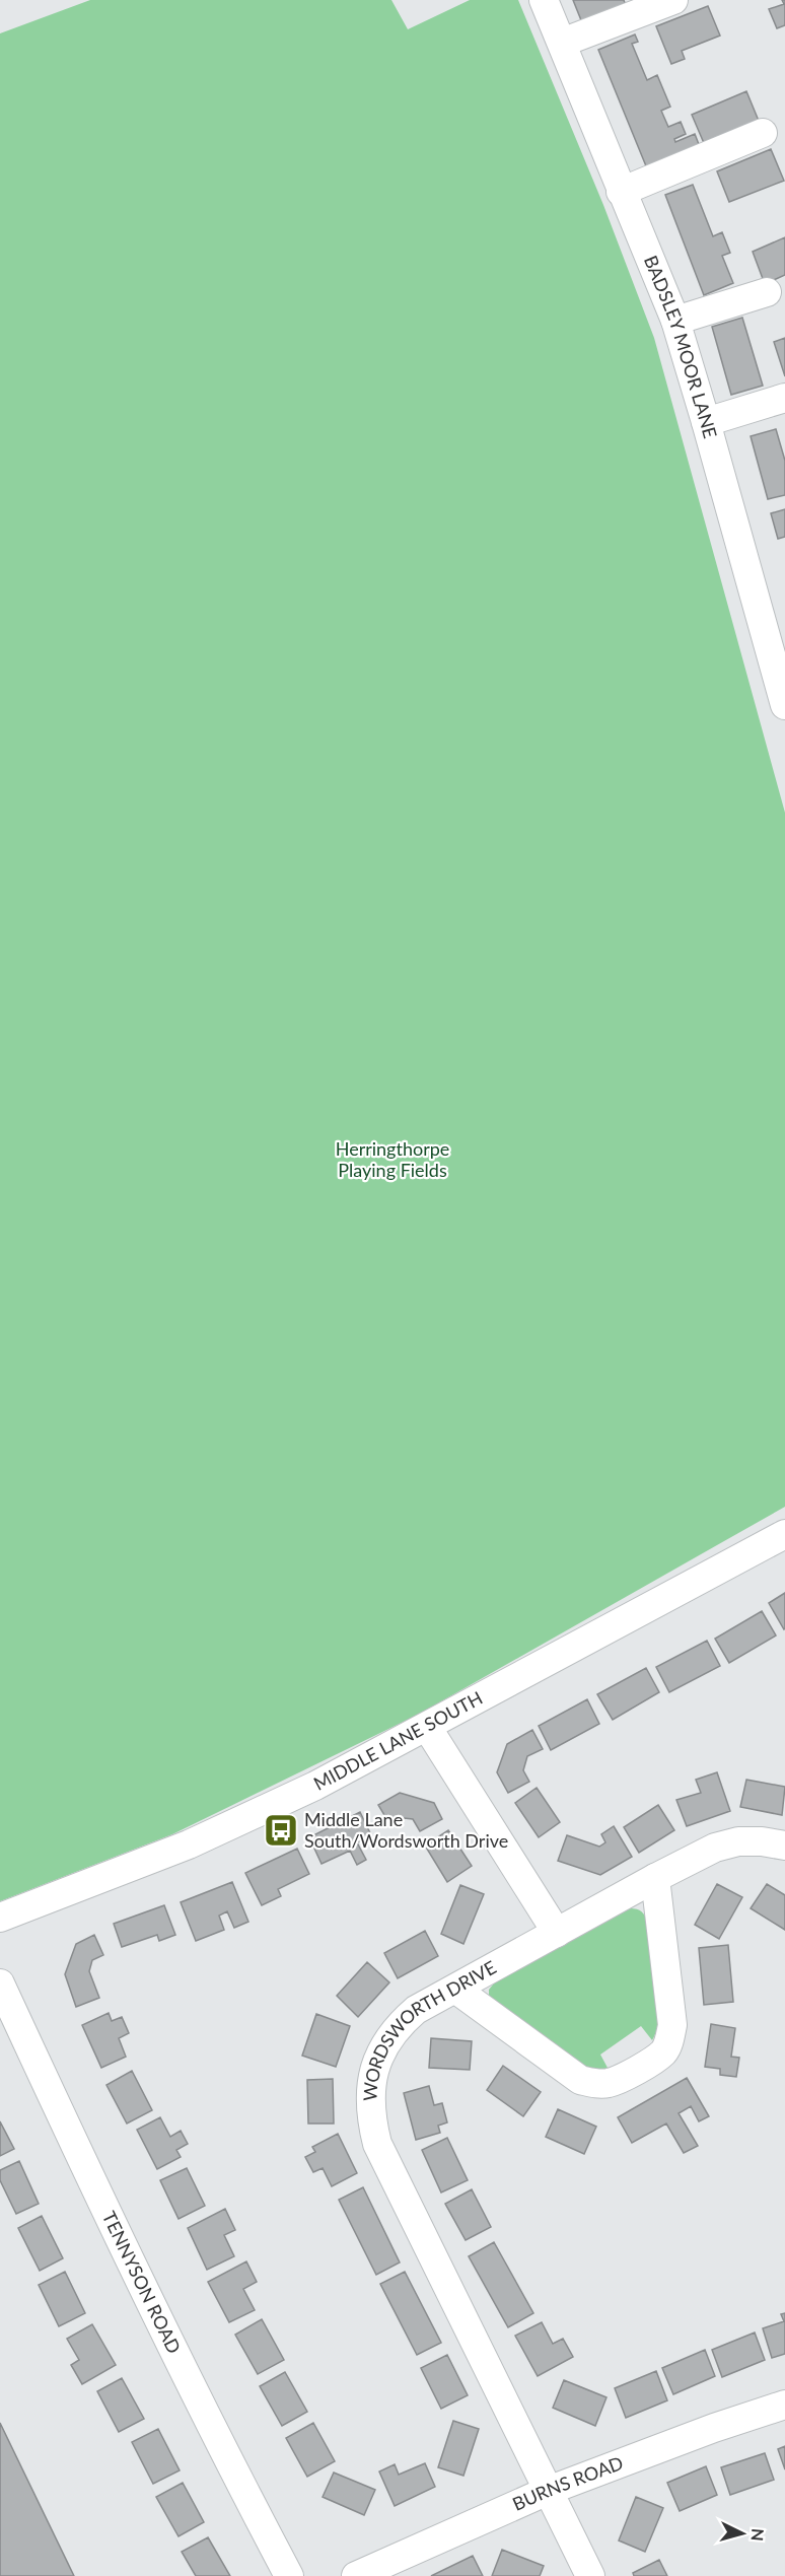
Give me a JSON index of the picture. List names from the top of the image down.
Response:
{
  "streets": {
    "street": [
      "BADSLEY MOOR LANE",
      "MIDDLE LANE SOUTH",
      "WORDSWORTH DRIVE",
      "TENNYSON ROAD",
      "BURNS ROAD"
    ]
  },
  "crossings": [
    ["WORDSWORTH DRIVE", "BURNS ROAD"]
  ],
  "parks": ["Herringthorpe Playing Fields"],
  "places": {
    "bus stop": ["Middle Lane South/Wordsworth Drive"]
  },
  "north": "right"
}
